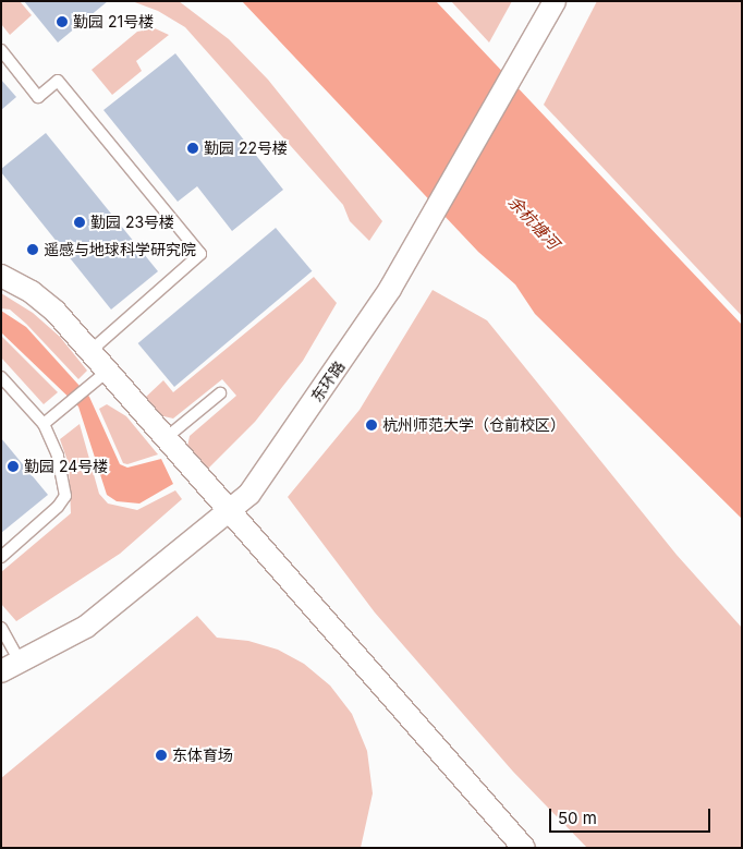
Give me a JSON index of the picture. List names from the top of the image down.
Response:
{
  "streets": {
    "street": ["东环路"]
  },
  "water": ["余杭塘河"],
  "places": [
    "勤园 21号楼",
    "勤园 22号楼",
    "勤园 23号楼",
    "遥感与地球科学研究院",
    "杭州师范大学（仓前校区）",
    "勤园 24号楼",
    "东体育场"
  ],
  "scale_bar": "50 m"
}
